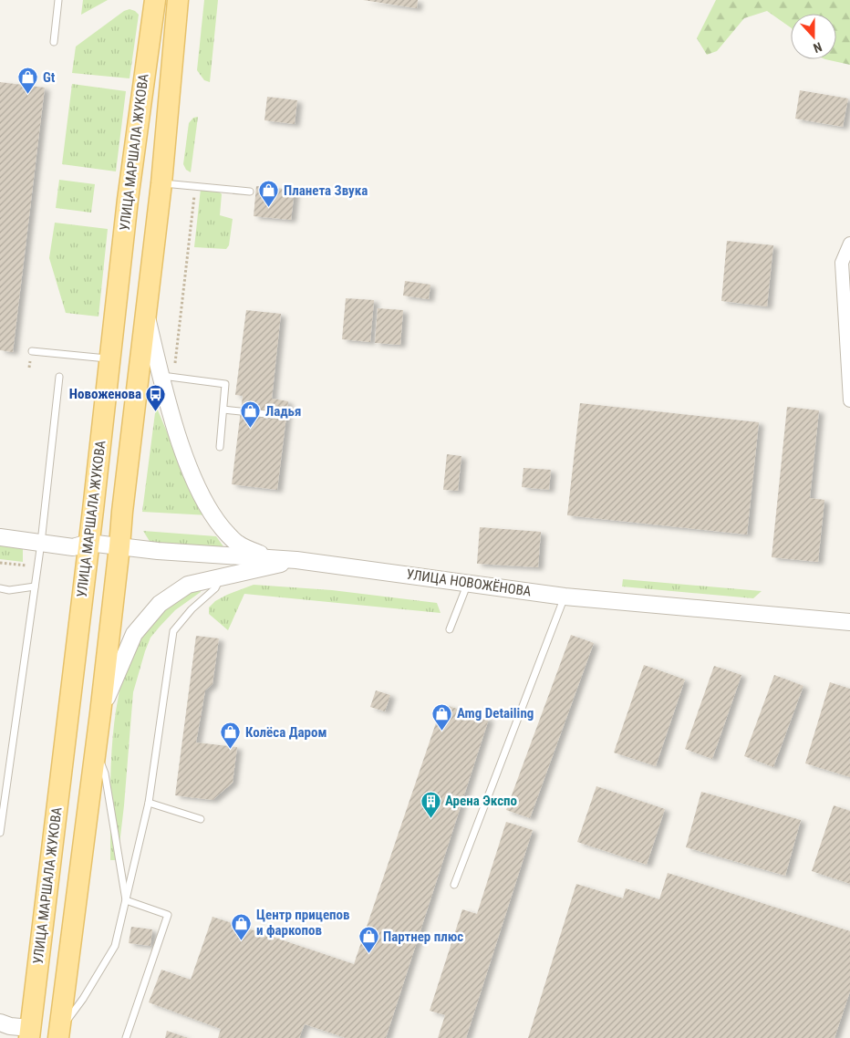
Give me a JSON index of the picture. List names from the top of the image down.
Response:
{
  "streets": {
    "main road": ["УЛИЦА МАРШАЛА ЖУКОВА"],
    "street": ["УЛИЦА НОВОЖЁНОВА"]
  },
  "crossings": [
    ["УЛИЦА МАРШАЛА ЖУКОВА", "УЛИЦА НОВОЖЁНОВА"]
  ],
  "places": {
    "shop": [
      "Gt",
      "Планета Звука",
      "Ладья",
      "Amg Detailing",
      "Колёса Даром",
      "Центр прицепов и фаркопов",
      "Партнер плюс"
    ],
    "bus stop": ["Новоженова"],
    "building": ["Арена Экспо"]
  },
  "north": "bottom"
}
